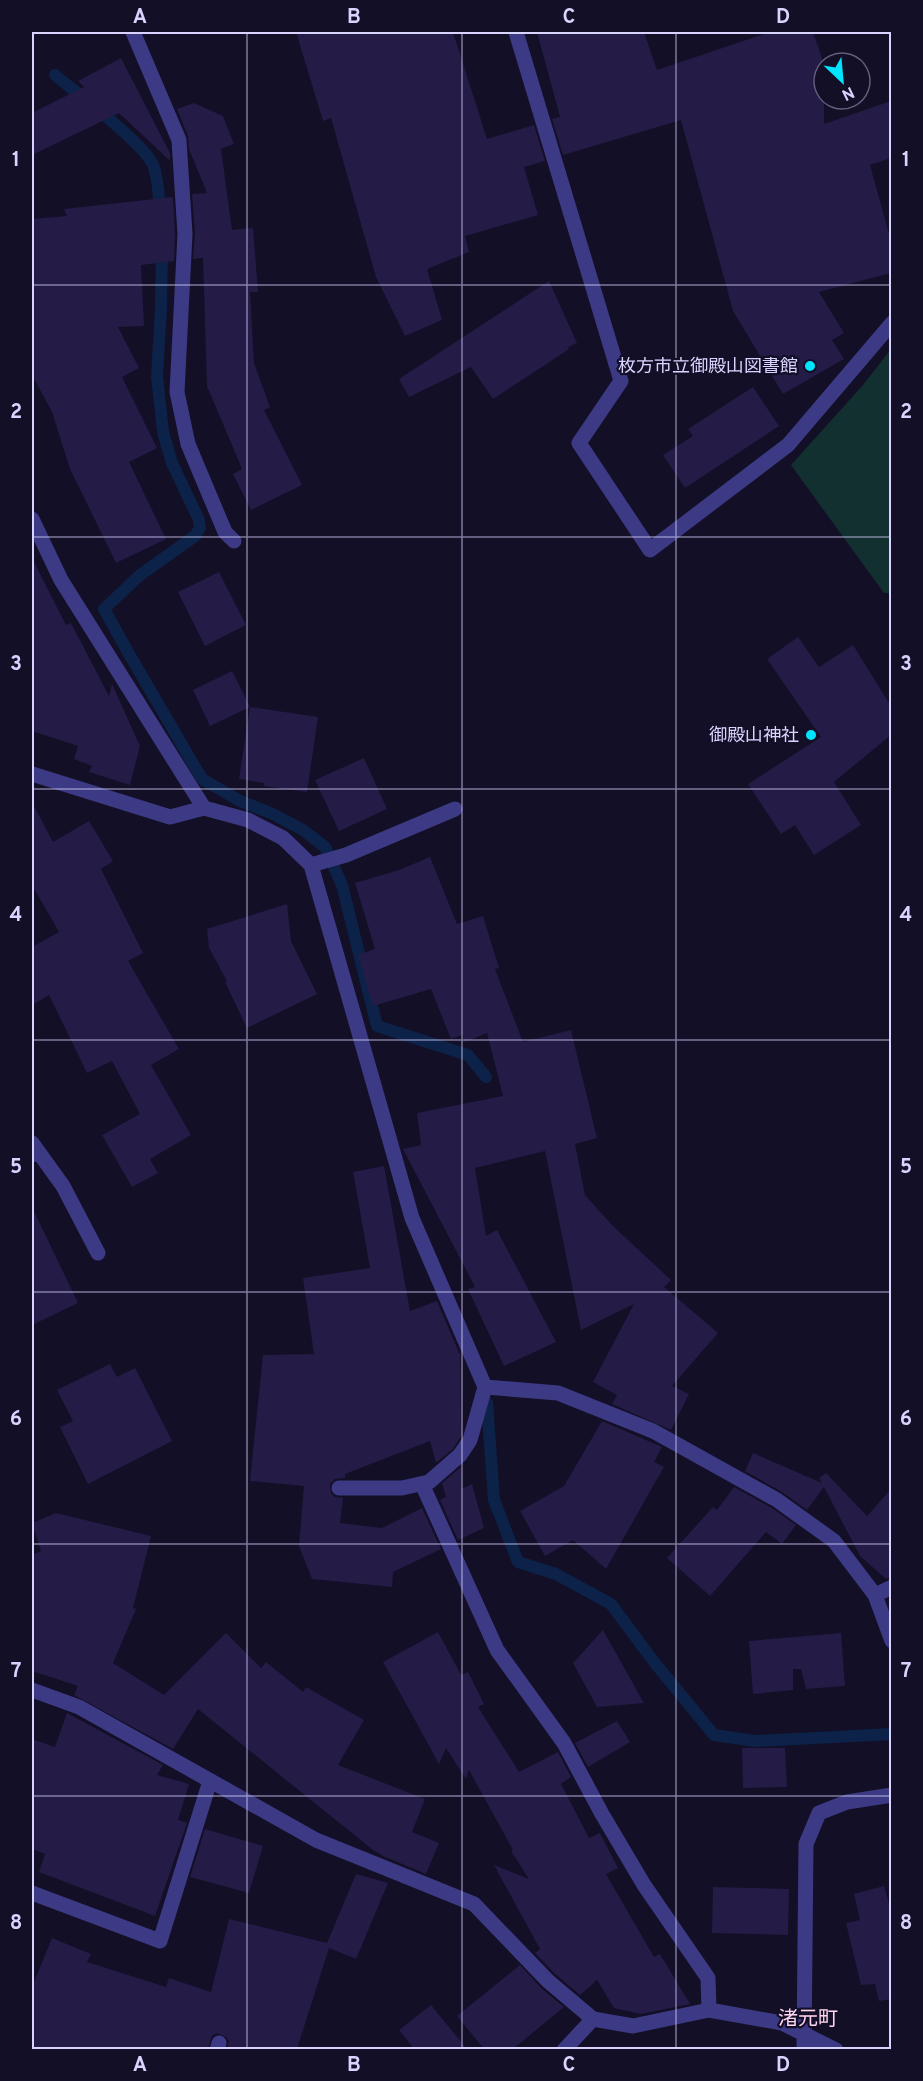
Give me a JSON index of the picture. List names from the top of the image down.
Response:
{
  "districts": ["渚元町"],
  "places": ["枚方市立御殿山図書館", "御殿山神社"],
  "north": "bottom right",
  "grid": {
    "columns": [
      "A",
      "B",
      "C",
      "D"
    ],
    "rows": [
      "1",
      "2",
      "3",
      "4",
      "5",
      "6",
      "7",
      "8"
    ]
  }
}
